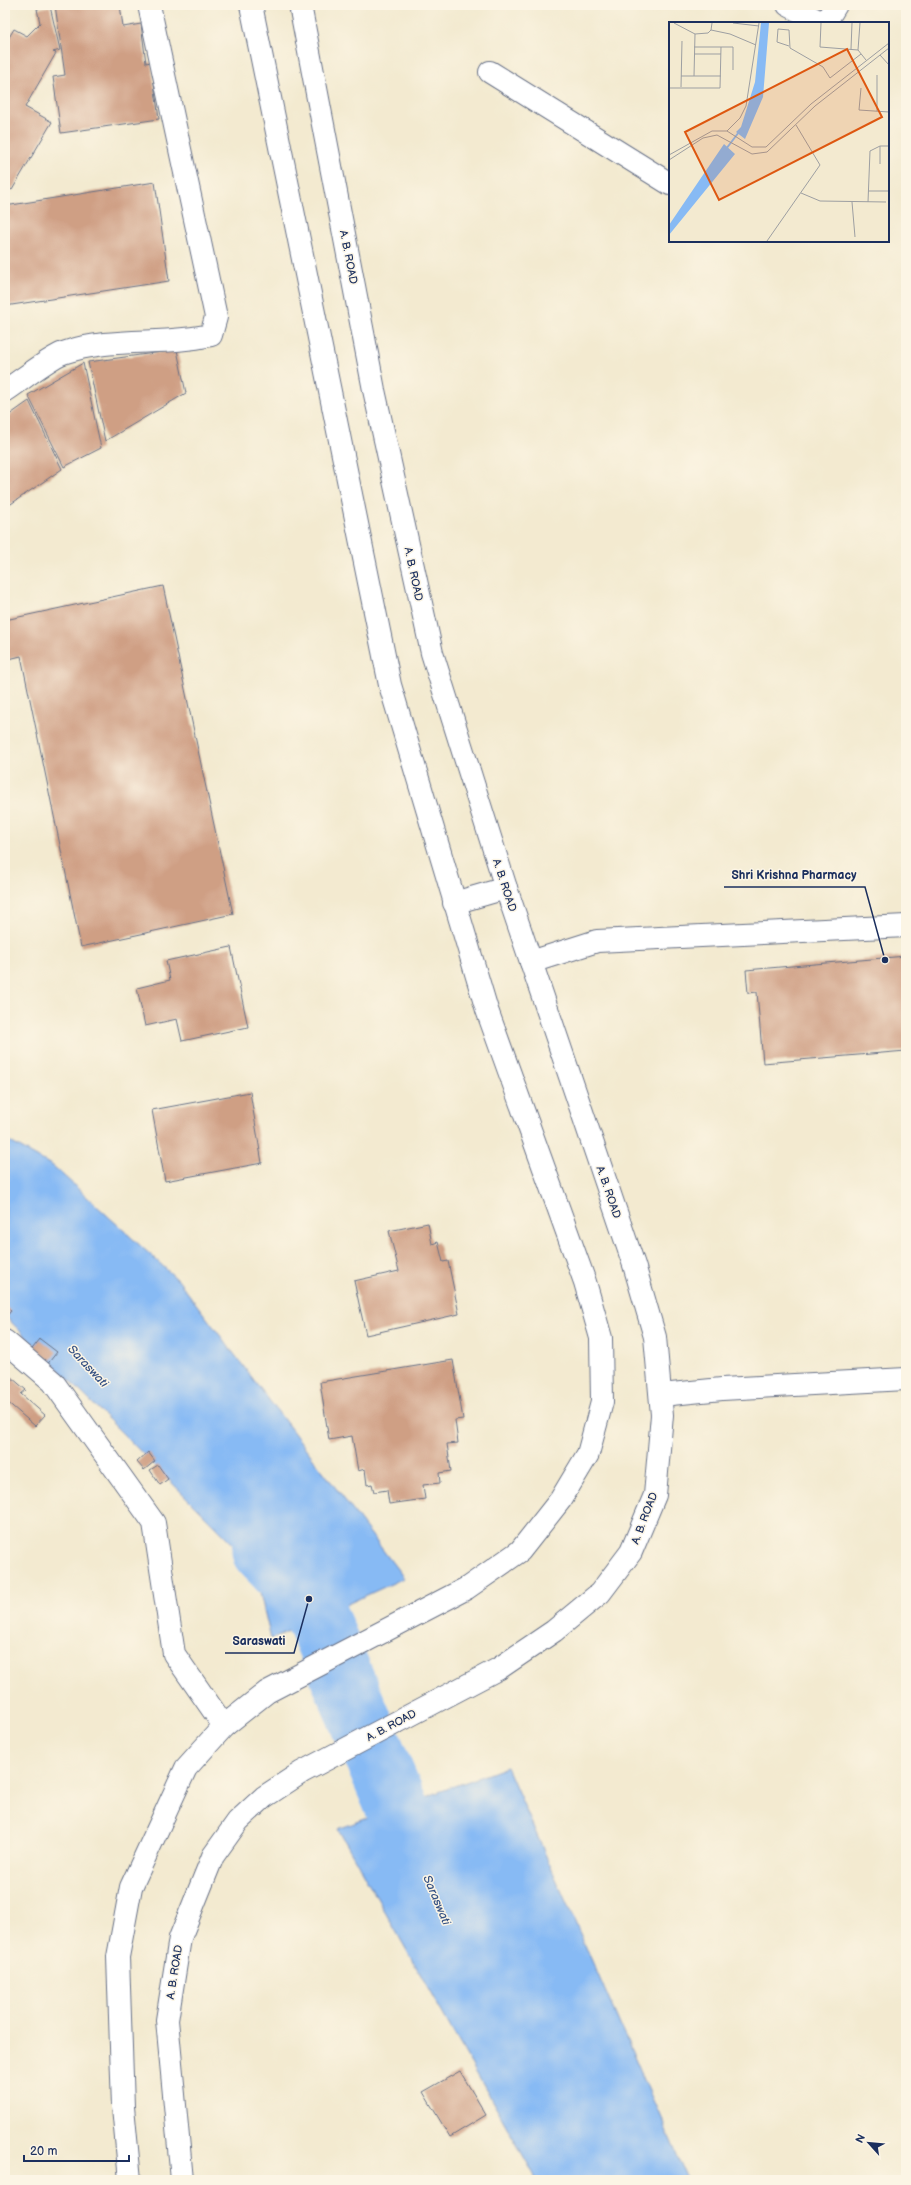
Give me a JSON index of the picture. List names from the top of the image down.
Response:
{
  "streets": {
    "main road": ["A. B. ROAD"]
  },
  "water": ["Saraswati"],
  "places": ["Shri Krishna Pharmacy", "Saraswati"],
  "scale_bar": "20 m",
  "north": "top left"
}
